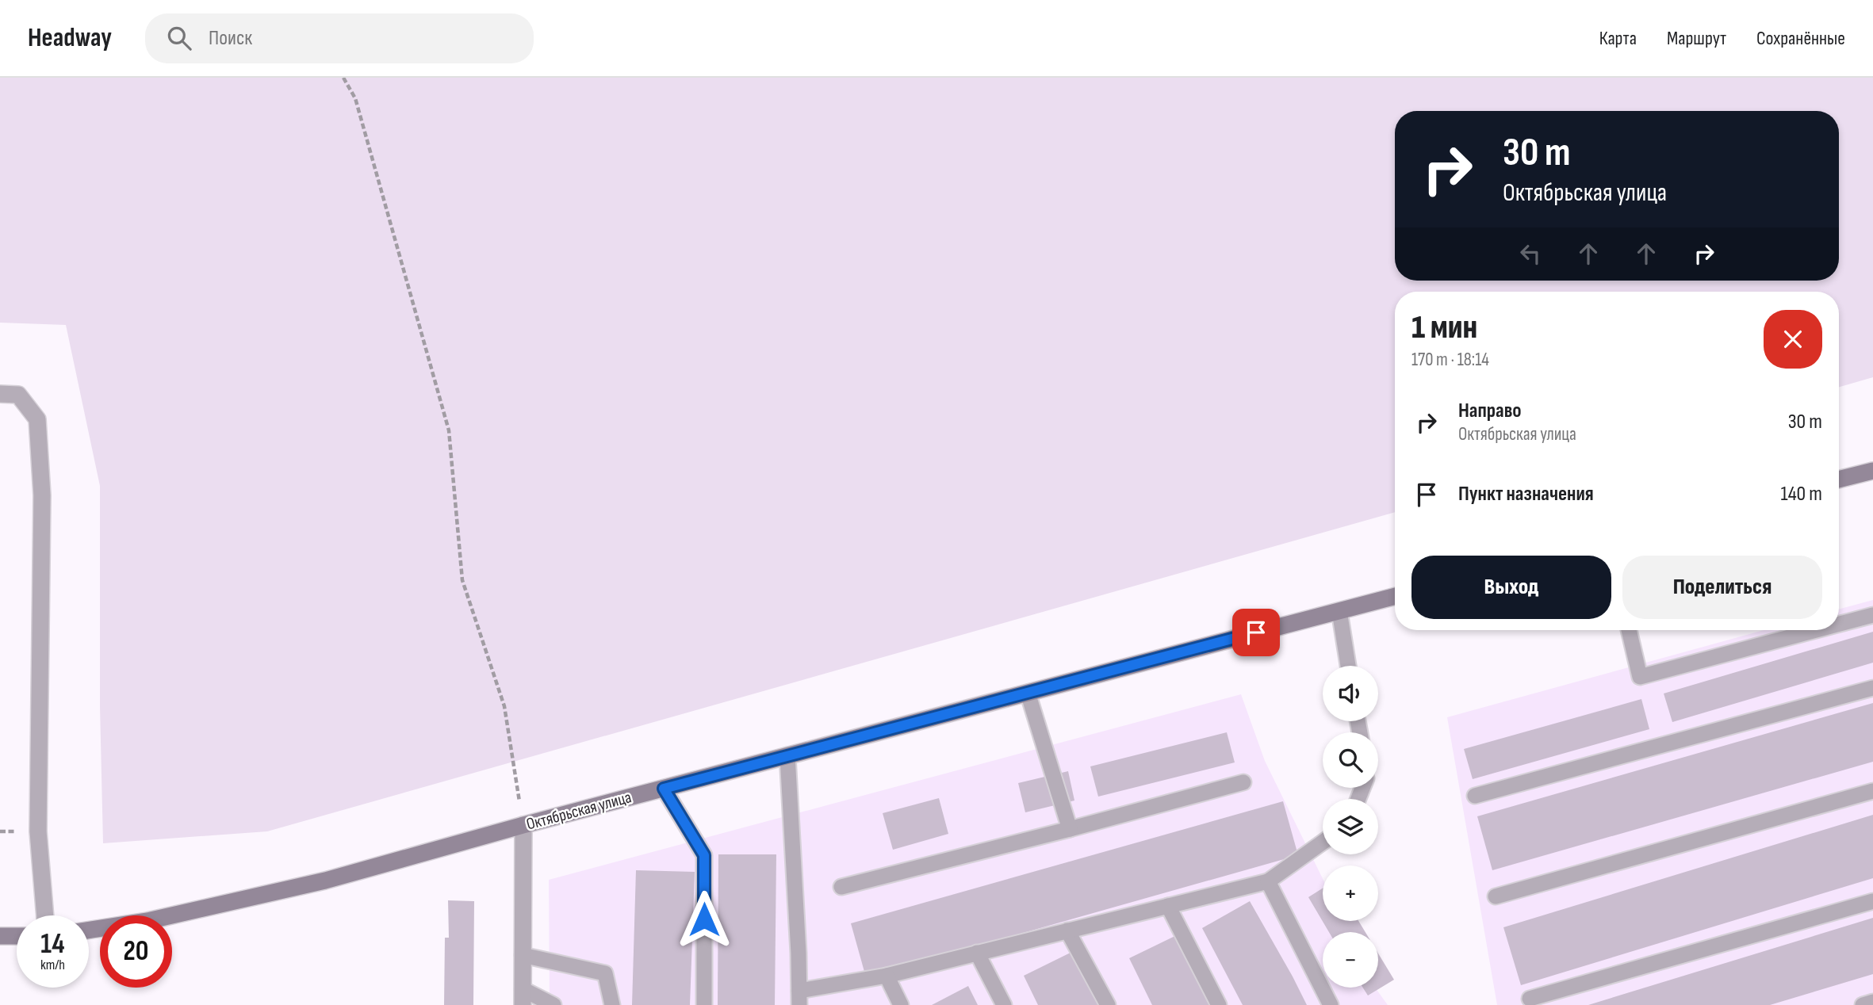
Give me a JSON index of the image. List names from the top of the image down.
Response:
{
  "streets": {
    "main road": ["Октябрьская улица"]
  },
  "page": {
    "header": "Headway",
    "search": "Поиск",
    "nav": ["Карта", "Маршрут", "Сохранённые"],
    "turn": ["30 m", "Октябрьская улица"],
    "heading": ["1 мин", "170 m · 18:14"],
    "list": [
      {
        "name": "Направо",
        "note": "Октябрьская улица",
        "value": "30 m"
      },
      {
        "name": "Пункт назначения",
        "value": "140 m"
      }
    ],
    "buttons": ["Выход", "Поделиться"],
    "map_buttons": ["+", "−"],
    "speed": "14 km/h",
    "limit": "20"
  }
}
